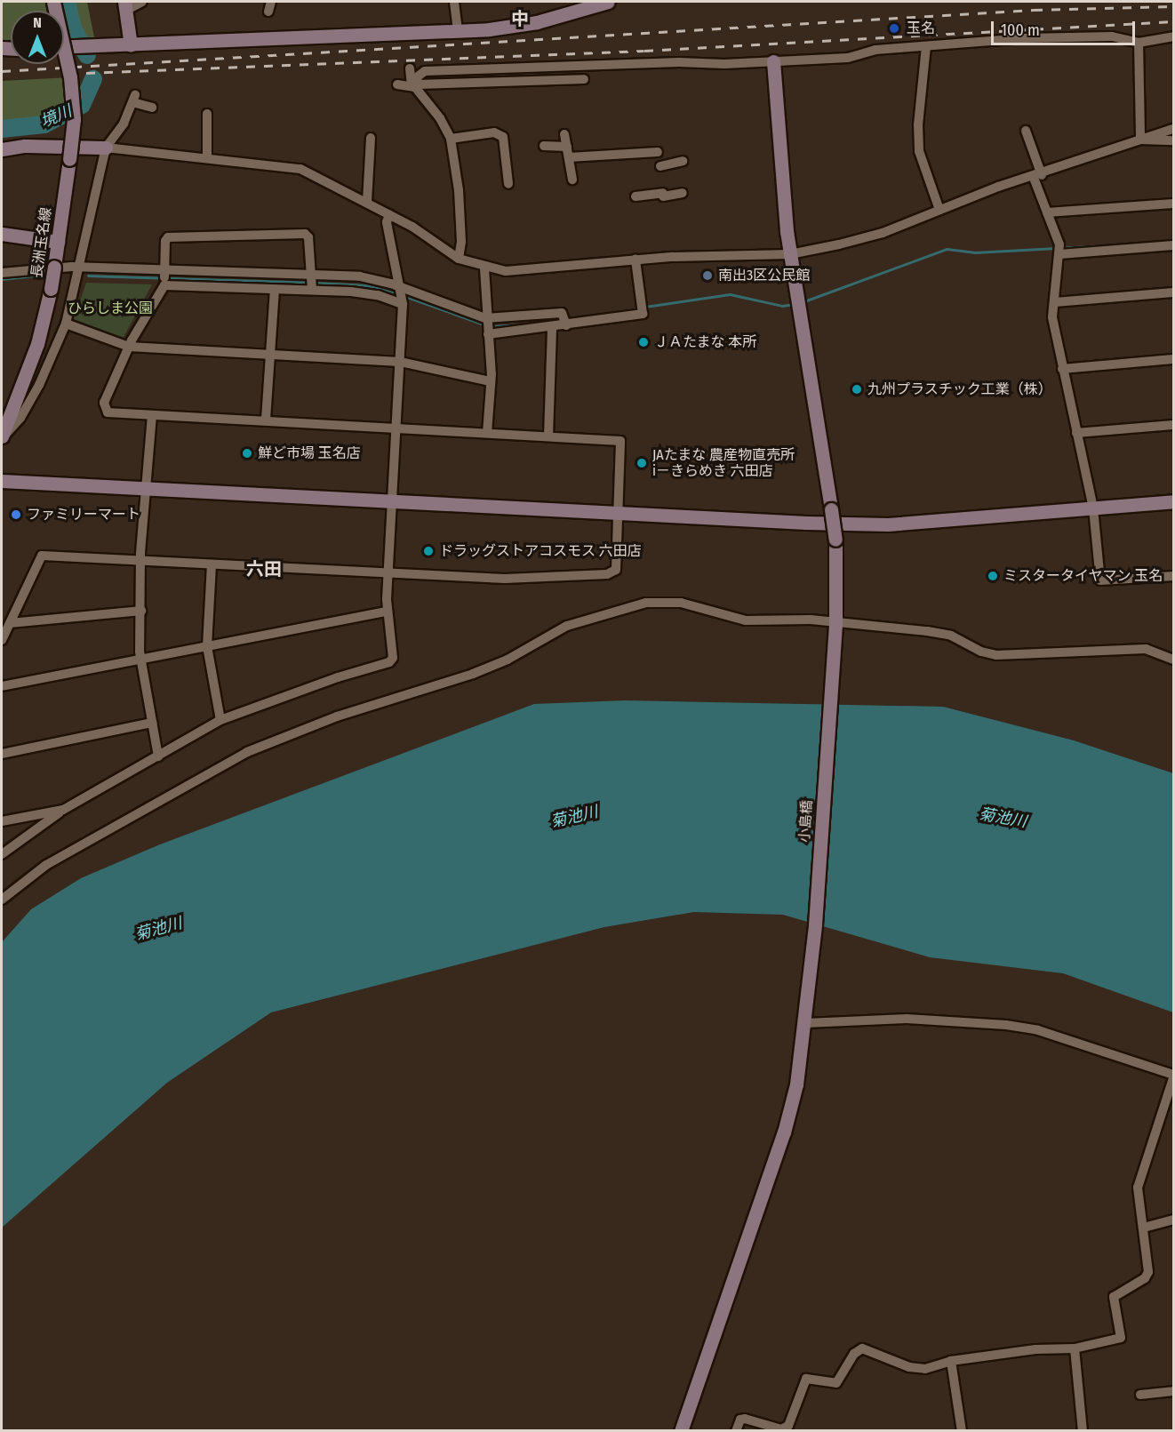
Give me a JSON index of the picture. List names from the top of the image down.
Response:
{
  "streets": {
    "street": ["長洲玉名線", "小島橋"]
  },
  "districts": ["中", "六田"],
  "water": ["境川", "菊池川"],
  "parks": ["ひらしま公園"],
  "places": [
    "玉名",
    "南出3区公民館",
    "ＪＡたまな 本所",
    "九州プラスチック工業（株）",
    "鮮ど市場 玉名店",
    "JAたまな 農産物直売所 i－きらめき 六田店",
    "ファミリーマート",
    "ドラッグストアコスモス 六田店",
    "ミスタータイヤマン 玉名"
  ],
  "scale_bar": "100 m",
  "north": "top"
}
